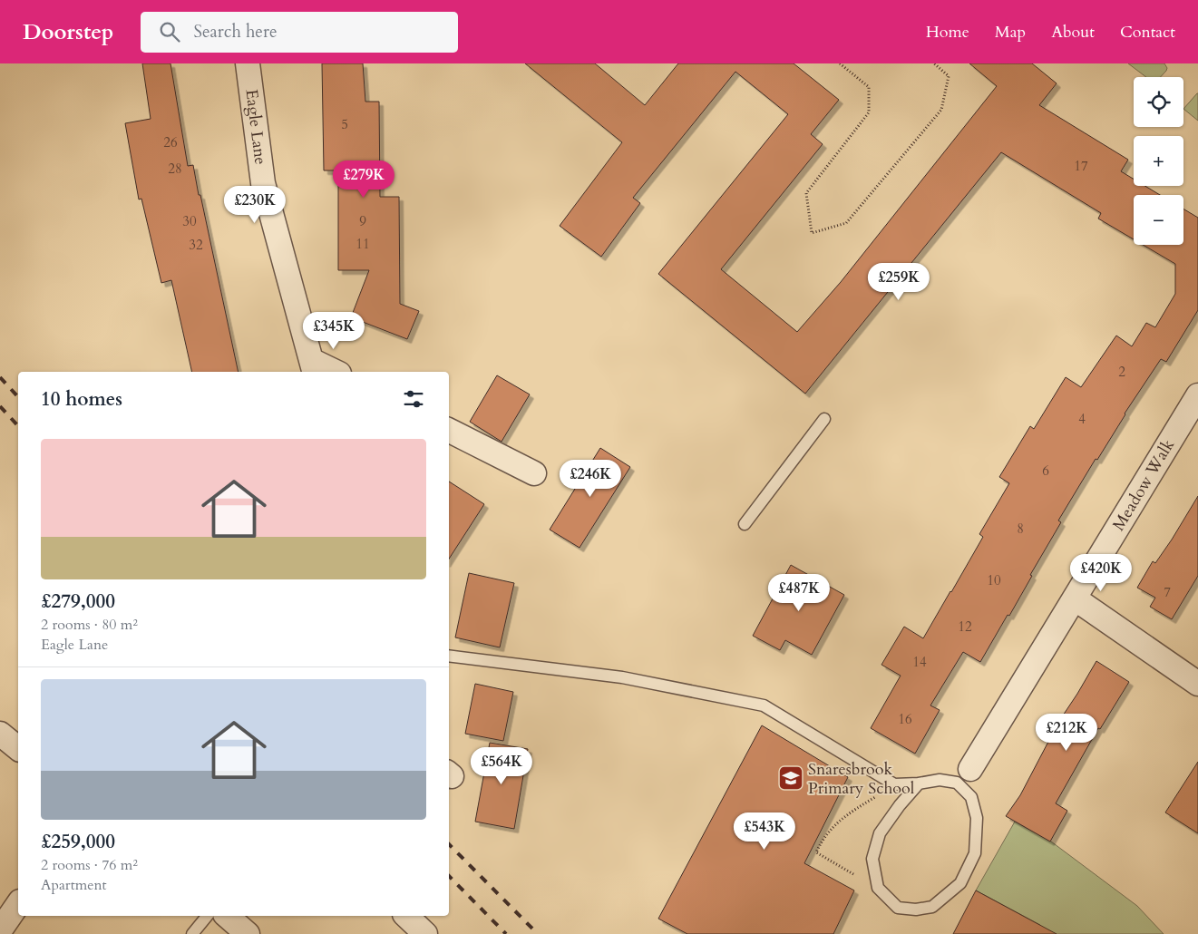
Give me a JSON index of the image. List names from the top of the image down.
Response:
{
  "streets": {
    "street": ["Eagle Lane", "Meadow Walk"]
  },
  "places": {
    "school or university": ["Snaresbrook Primary School"]
  },
  "house_numbers": [
    "5",
    "26",
    "17",
    "28",
    "30",
    "9",
    "11",
    "32",
    "2",
    "4",
    "6",
    "8",
    "10",
    "7",
    "12",
    "14",
    "16"
  ],
  "page": {
    "header": "Doorstep",
    "search": "Search here",
    "nav": [
      "Home",
      "Map",
      "About",
      "Contact"
    ],
    "map_buttons": ["+", "−"],
    "price": [
      "£279K",
      "£230K",
      "£259K",
      "£345K",
      "£246K",
      "£420K",
      "£487K",
      "£212K",
      "£564K",
      "£543K"
    ],
    "heading": "10 homes",
    "list": [
      {
        "name": "£279,000",
        "note": "2 rooms · 80 m² · Eagle Lane"
      },
      {
        "name": "£259,000",
        "note": "2 rooms · 76 m² · Apartment"
      }
    ]
  }
}
